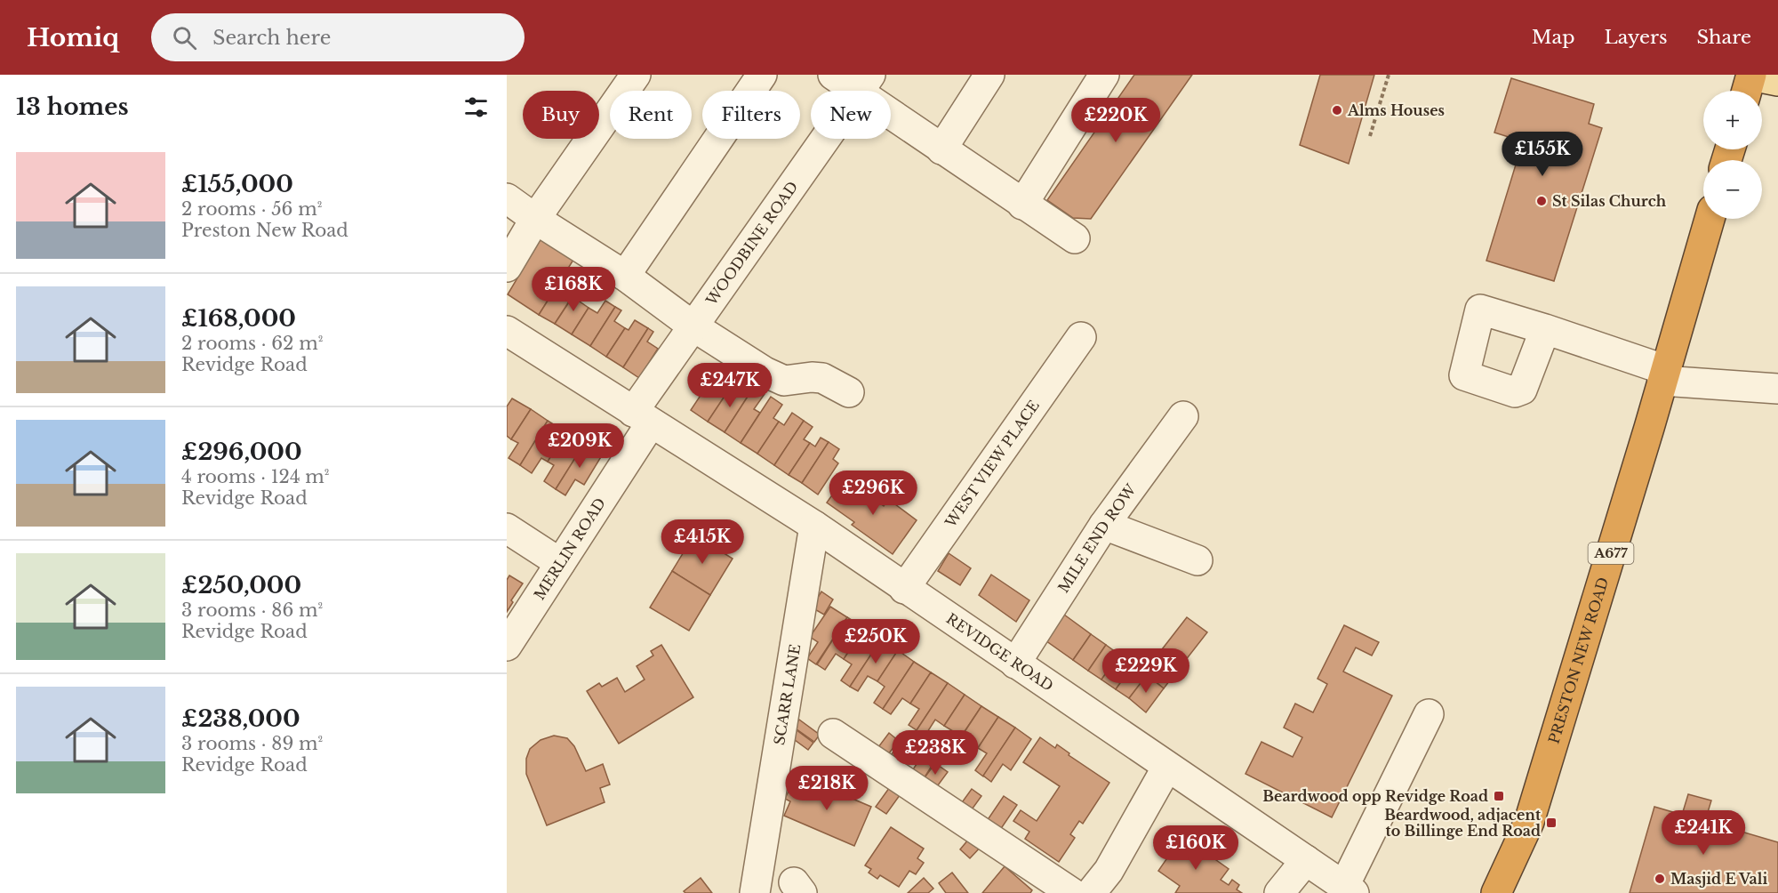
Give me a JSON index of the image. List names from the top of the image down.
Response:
{
  "streets": {
    "highway": ["A677", "PRESTON NEW ROAD"],
    "street": [
      "WOODBINE ROAD",
      "WEST VIEW PLACE",
      "MILE END ROW",
      "MERLIN ROAD",
      "REVIDGE ROAD",
      "SCARR LANE"
    ]
  },
  "crossings": [
    ["WOODBINE ROAD", "MERLIN ROAD"],
    ["WOODBINE ROAD", "REVIDGE ROAD"],
    ["WEST VIEW PLACE", "REVIDGE ROAD"],
    ["MILE END ROW", "REVIDGE ROAD"],
    ["MERLIN ROAD", "REVIDGE ROAD"],
    ["REVIDGE ROAD", "SCARR LANE"]
  ],
  "places": {
    "other": ["Alms Houses", "St Silas Church", "Masjid E Vali"],
    "transit": ["Beardwood opp Revidge Road", "Beardwood, adjacent to Billinge End Road"]
  },
  "page": {
    "header": "Homiq",
    "search": "Search here",
    "nav": ["Map", "Layers", "Share"],
    "heading": "13 homes",
    "map_buttons": ["+", "−"],
    "chip": [
      "Buy",
      "Rent",
      "Filters",
      "New"
    ],
    "price": [
      "£220K",
      "£155K",
      "£168K",
      "£247K",
      "£209K",
      "£296K",
      "£415K",
      "£250K",
      "£229K",
      "£238K",
      "£218K",
      "£241K",
      "£160K"
    ],
    "list": [
      {
        "name": "£155,000",
        "note": "2 rooms · 56 m² · Preston New Road"
      },
      {
        "name": "£168,000",
        "note": "2 rooms · 62 m² · Revidge Road"
      },
      {
        "name": "£296,000",
        "note": "4 rooms · 124 m² · Revidge Road"
      },
      {
        "name": "£250,000",
        "note": "3 rooms · 86 m² · Revidge Road"
      },
      {
        "name": "£238,000",
        "note": "3 rooms · 89 m² · Revidge Road"
      }
    ]
  }
}
